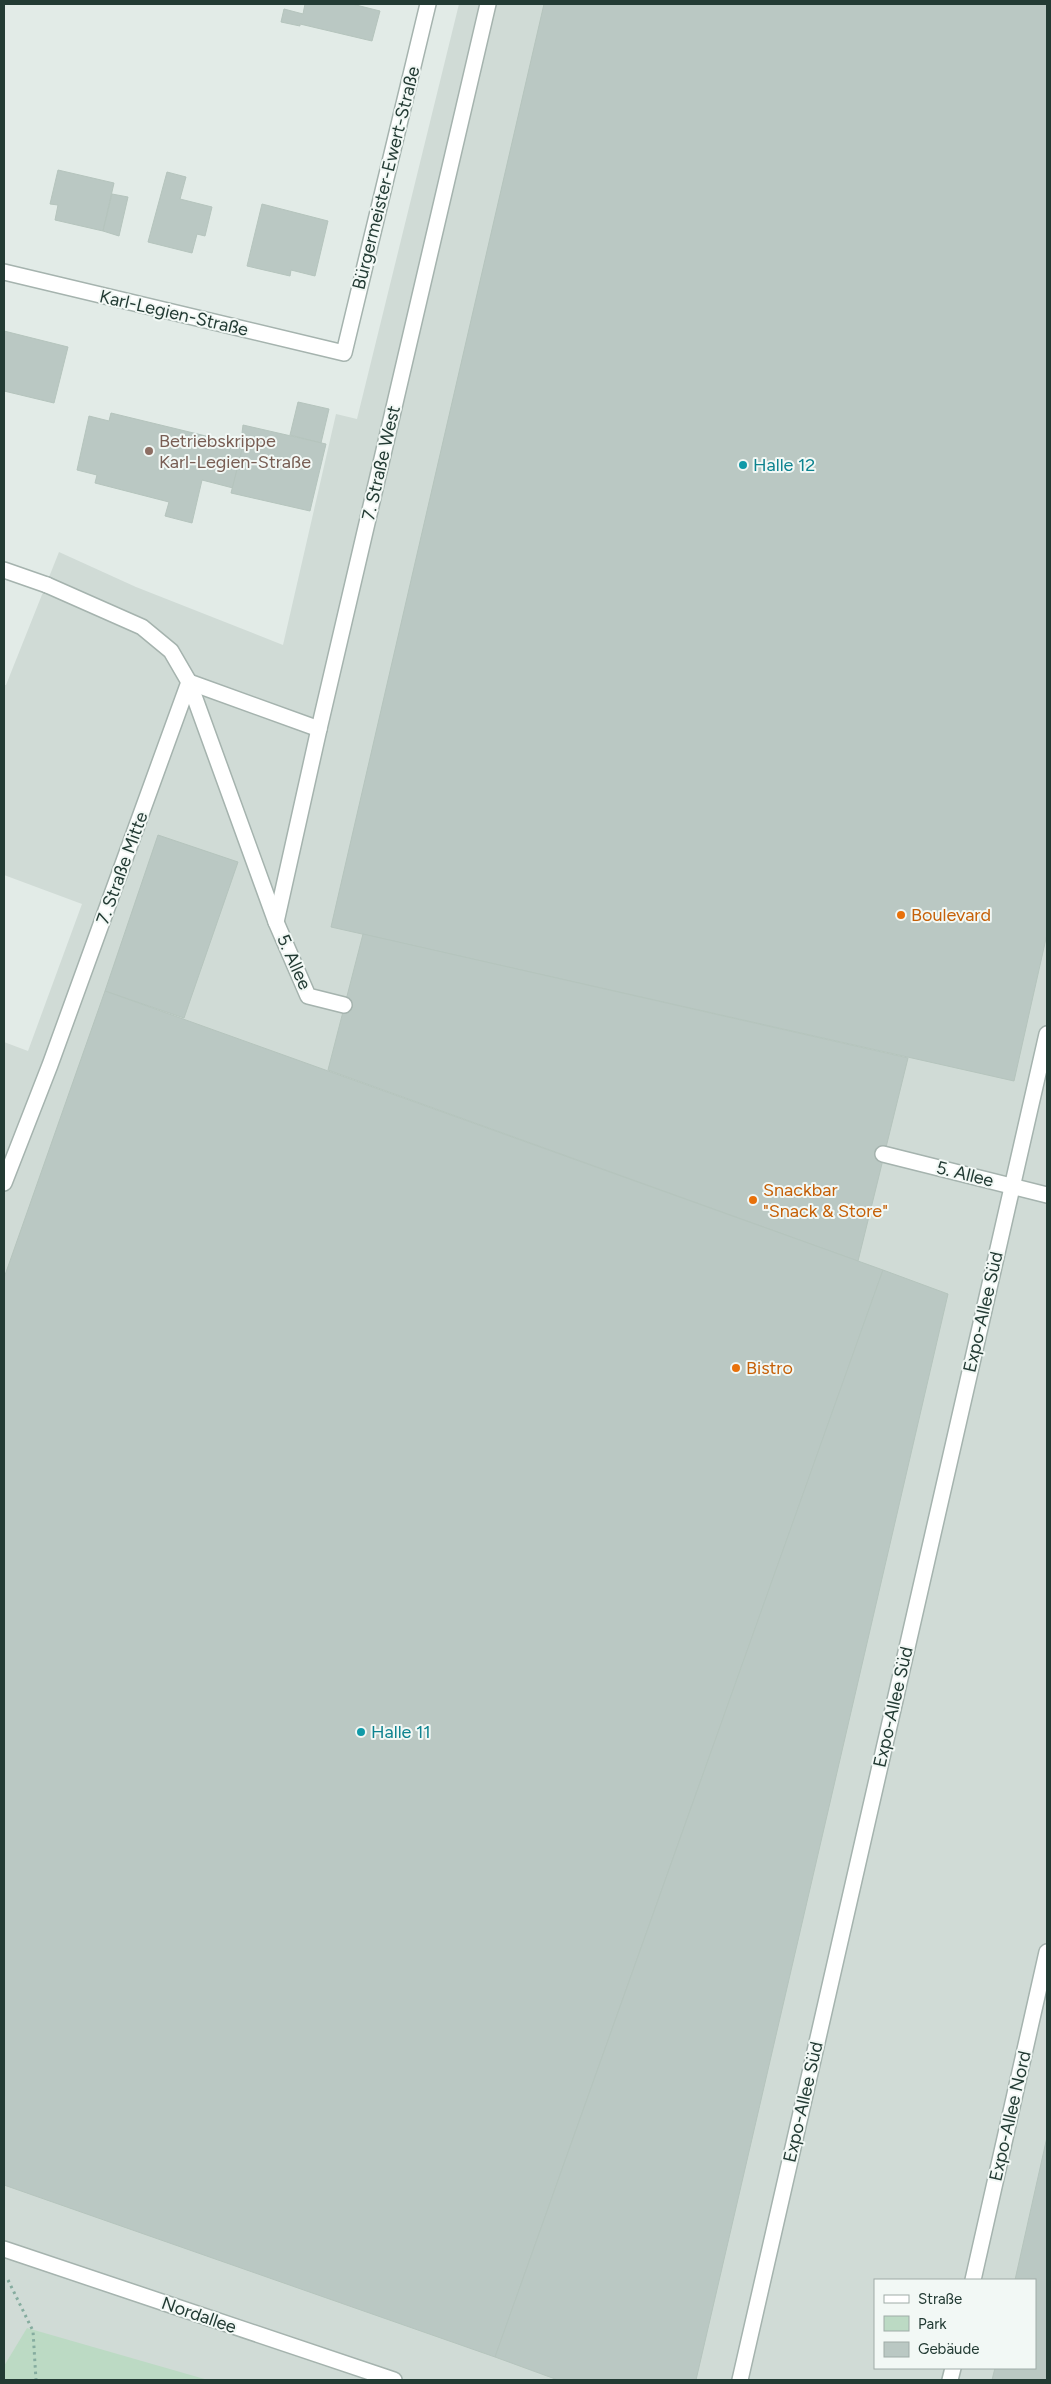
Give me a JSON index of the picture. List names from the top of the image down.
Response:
{
  "streets": {
    "street": [
      "Bürgermeister-Ewert-Straße",
      "Karl-Legien-Straße",
      "7. Straße West",
      "7. Straße Mitte",
      "5. Allee",
      "Expo-Allee Süd",
      "Expo-Allee Nord",
      "Nordallee"
    ]
  },
  "crossings": [
    ["Bürgermeister-Ewert-Straße", "Karl-Legien-Straße"],
    ["7. Straße West", "5. Allee"],
    ["5. Allee", "Expo-Allee Süd"]
  ],
  "places": [
    "Betriebskrippe Karl-Legien-Straße",
    "Halle 12",
    "Boulevard",
    "Snackbar \"Snack & Store\"",
    "Bistro",
    "Halle 11"
  ],
  "legend": ["Straße", "Park", "Gebäude"]
}
